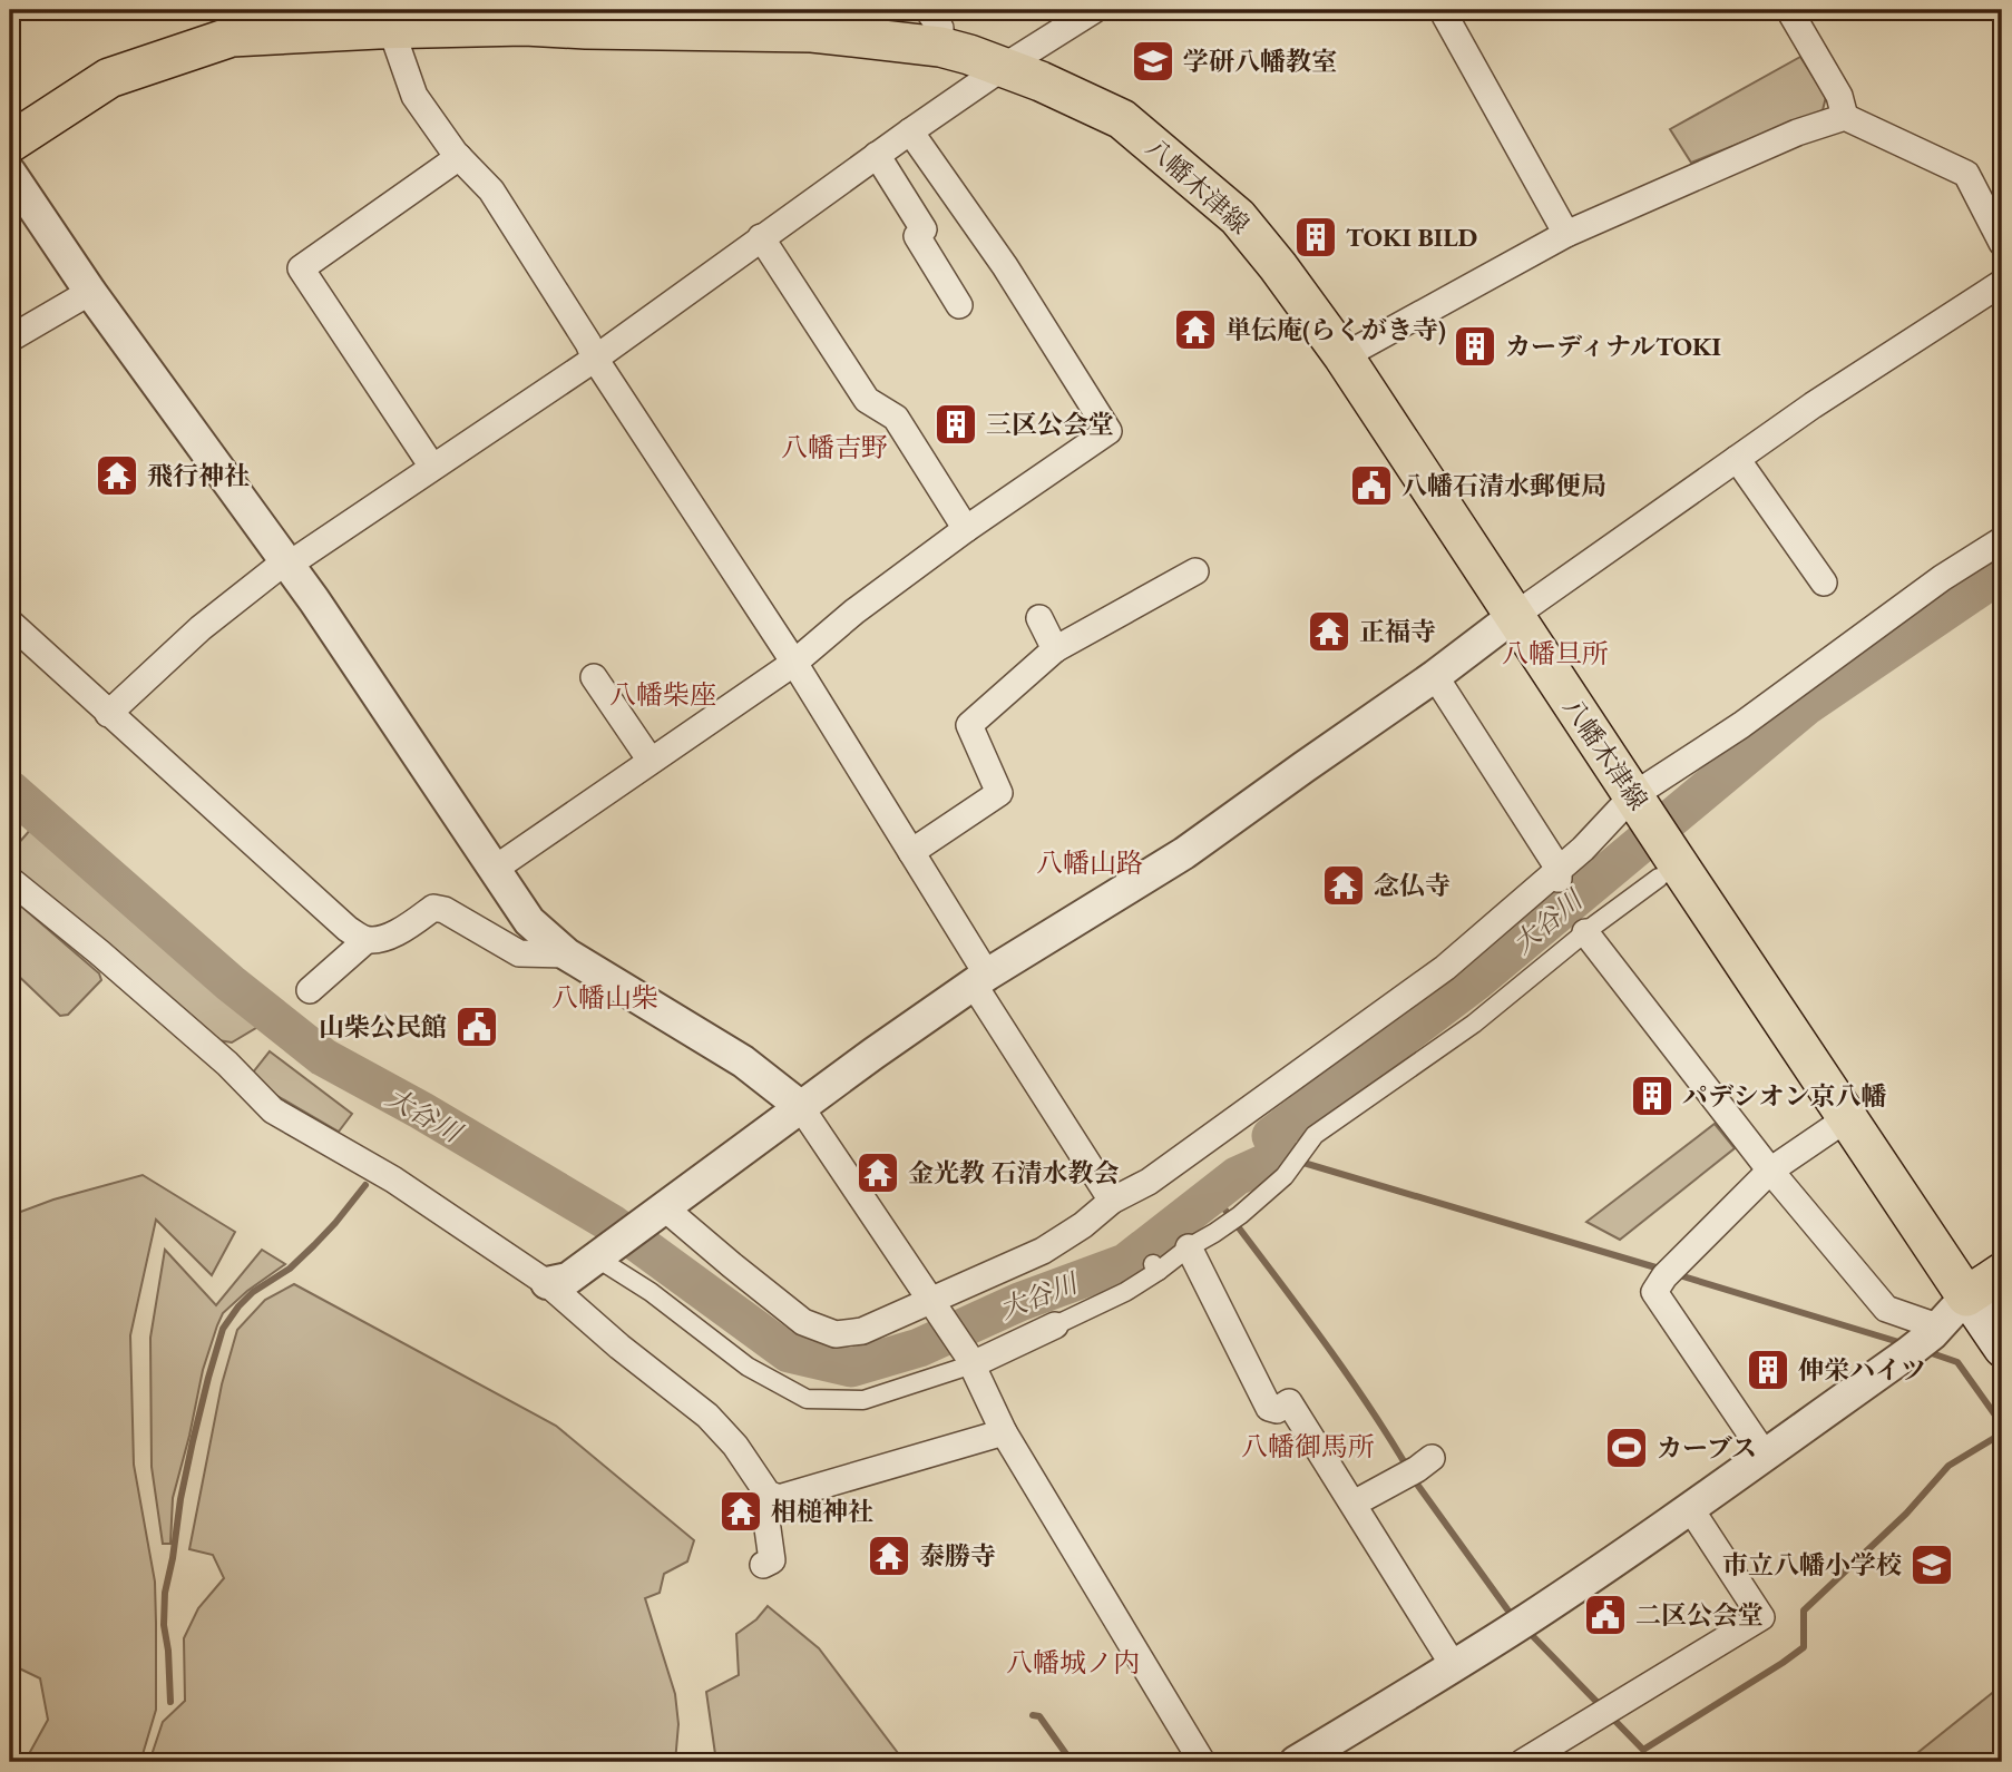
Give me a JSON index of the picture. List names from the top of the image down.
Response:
{
  "streets": {
    "main road": ["八幡木津線"]
  },
  "districts": [
    "八幡吉野",
    "八幡旦所",
    "八幡柴座",
    "八幡山路",
    "八幡山柴",
    "八幡御馬所",
    "八幡城ノ内"
  ],
  "water": ["大谷川"],
  "places": {
    "school or university": ["学研八幡教室", "市立八幡小学校"],
    "building": [
      "TOKI BILD",
      "カーディナルTOKI",
      "三区公会堂",
      "パデシオン京八幡",
      "伸栄ハイツ"
    ],
    "temple": [
      "単伝庵(らくがき寺)",
      "飛行神社",
      "正福寺",
      "念仏寺",
      "金光教 石清水教会",
      "相槌神社",
      "泰勝寺"
    ],
    "public building": ["八幡石清水郵便局", "山柴公民館", "二区公会堂"],
    "sports": ["カーブス"]
  }
}
